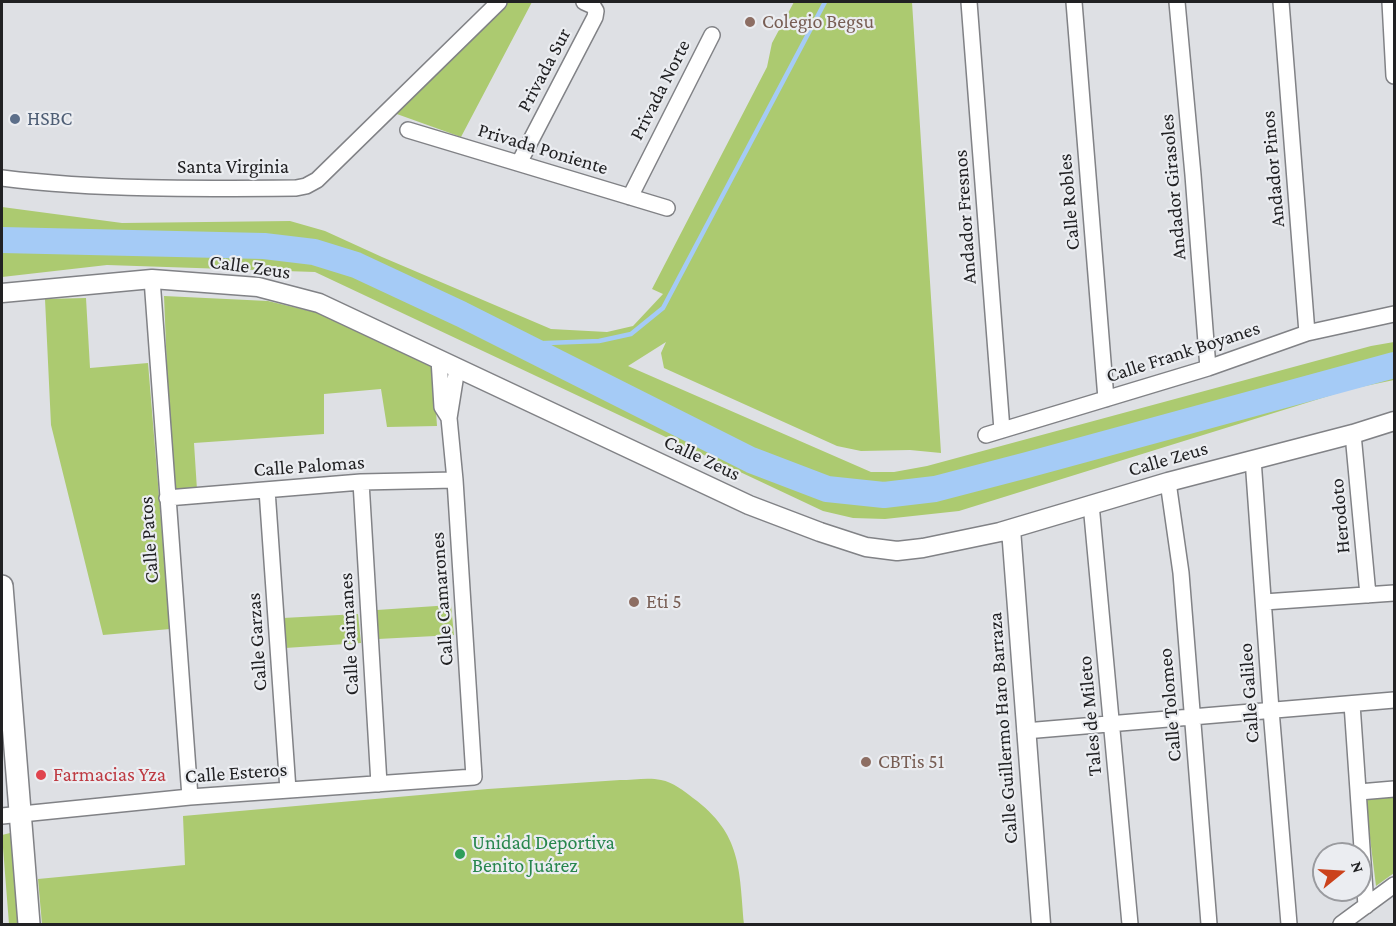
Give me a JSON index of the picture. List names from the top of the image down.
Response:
{
  "streets": {
    "street": [
      "Privada Sur",
      "Privada Norte",
      "Privada Poniente",
      "Santa Virginia",
      "Andador Pinos",
      "Andador Girasoles",
      "Calle Robles",
      "Andador Fresnos",
      "Calle Zeus",
      "Calle Frank Boyanes",
      "Calle Palomas",
      "Herodoto",
      "Calle Patos",
      "Calle Camarones",
      "Calle Caimanes",
      "Calle Garzas",
      "Calle Galileo",
      "Calle Tolomeo",
      "Tales de Mileto",
      "Calle Guillermo Haro Barraza",
      "Calle Esteros"
    ]
  },
  "crossings": [
    ["Privada Sur", "Privada Poniente"],
    ["Privada Norte", "Privada Poniente"],
    ["Andador Pinos", "Calle Frank Boyanes"],
    ["Andador Girasoles", "Calle Frank Boyanes"],
    ["Calle Robles", "Calle Frank Boyanes"],
    ["Andador Fresnos", "Calle Frank Boyanes"],
    ["Calle Zeus", "Herodoto"],
    ["Calle Zeus", "Calle Patos"],
    ["Calle Zeus", "Calle Camarones"],
    ["Calle Zeus", "Calle Galileo"],
    ["Calle Zeus", "Calle Tolomeo"],
    ["Calle Zeus", "Tales de Mileto"],
    ["Calle Zeus", "Calle Guillermo Haro Barraza"],
    ["Calle Palomas", "Calle Patos"],
    ["Calle Palomas", "Calle Camarones"],
    ["Calle Palomas", "Calle Caimanes"],
    ["Calle Palomas", "Calle Garzas"],
    ["Calle Patos", "Calle Esteros"],
    ["Calle Camarones", "Calle Esteros"],
    ["Calle Caimanes", "Calle Esteros"],
    ["Calle Garzas", "Calle Esteros"]
  ],
  "places": [
    "Colegio Begsu",
    "HSBC",
    "Eti 5",
    "CBTis 51",
    "Farmacias Yza",
    "Unidad Deportiva Benito Juárez"
  ],
  "north": "right"
}
